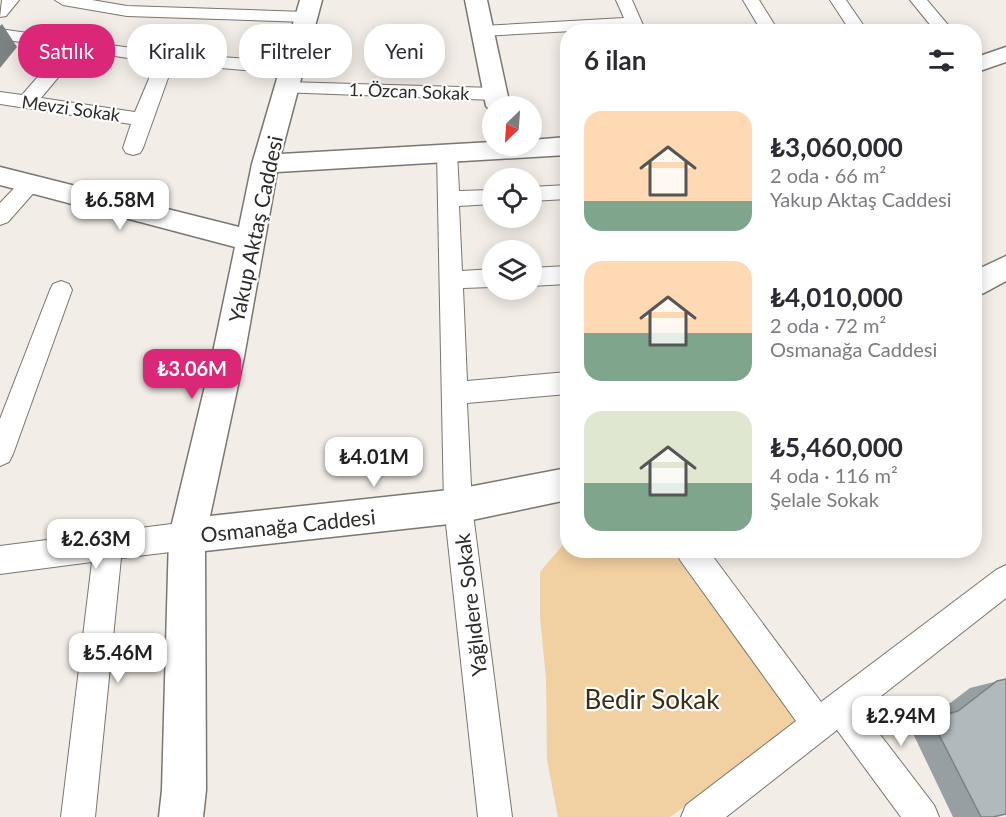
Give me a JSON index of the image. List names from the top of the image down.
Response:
{
  "streets": {
    "street": [
      "1. Özcan Sokak",
      "Mevzi Sokak",
      "Yakup Aktaş Caddesi",
      "Osmanağa Caddesi",
      "Yağlıdere Sokak"
    ]
  },
  "crossings": [
    ["1. Özcan Sokak", "Yakup Aktaş Caddesi"],
    ["Yakup Aktaş Caddesi", "Osmanağa Caddesi"],
    ["Osmanağa Caddesi", "Yağlıdere Sokak"]
  ],
  "parks": ["Bedir Sokak"],
  "north": "bottom left",
  "page": {
    "chip": [
      "Satılık",
      "Kiralık",
      "Filtreler",
      "Yeni"
    ],
    "heading": "6 ilan",
    "list": [
      {
        "name": "₺3,060,000",
        "note": "2 oda · 66 m² · Yakup Aktaş Caddesi"
      },
      {
        "name": "₺4,010,000",
        "note": "2 oda · 72 m² · Osmanağa Caddesi"
      },
      {
        "name": "₺5,460,000",
        "note": "4 oda · 116 m² · Şelale Sokak"
      }
    ],
    "price": [
      "₺6.58M",
      "₺3.06M",
      "₺4.01M",
      "₺2.63M",
      "₺5.46M",
      "₺2.94M"
    ]
  }
}
